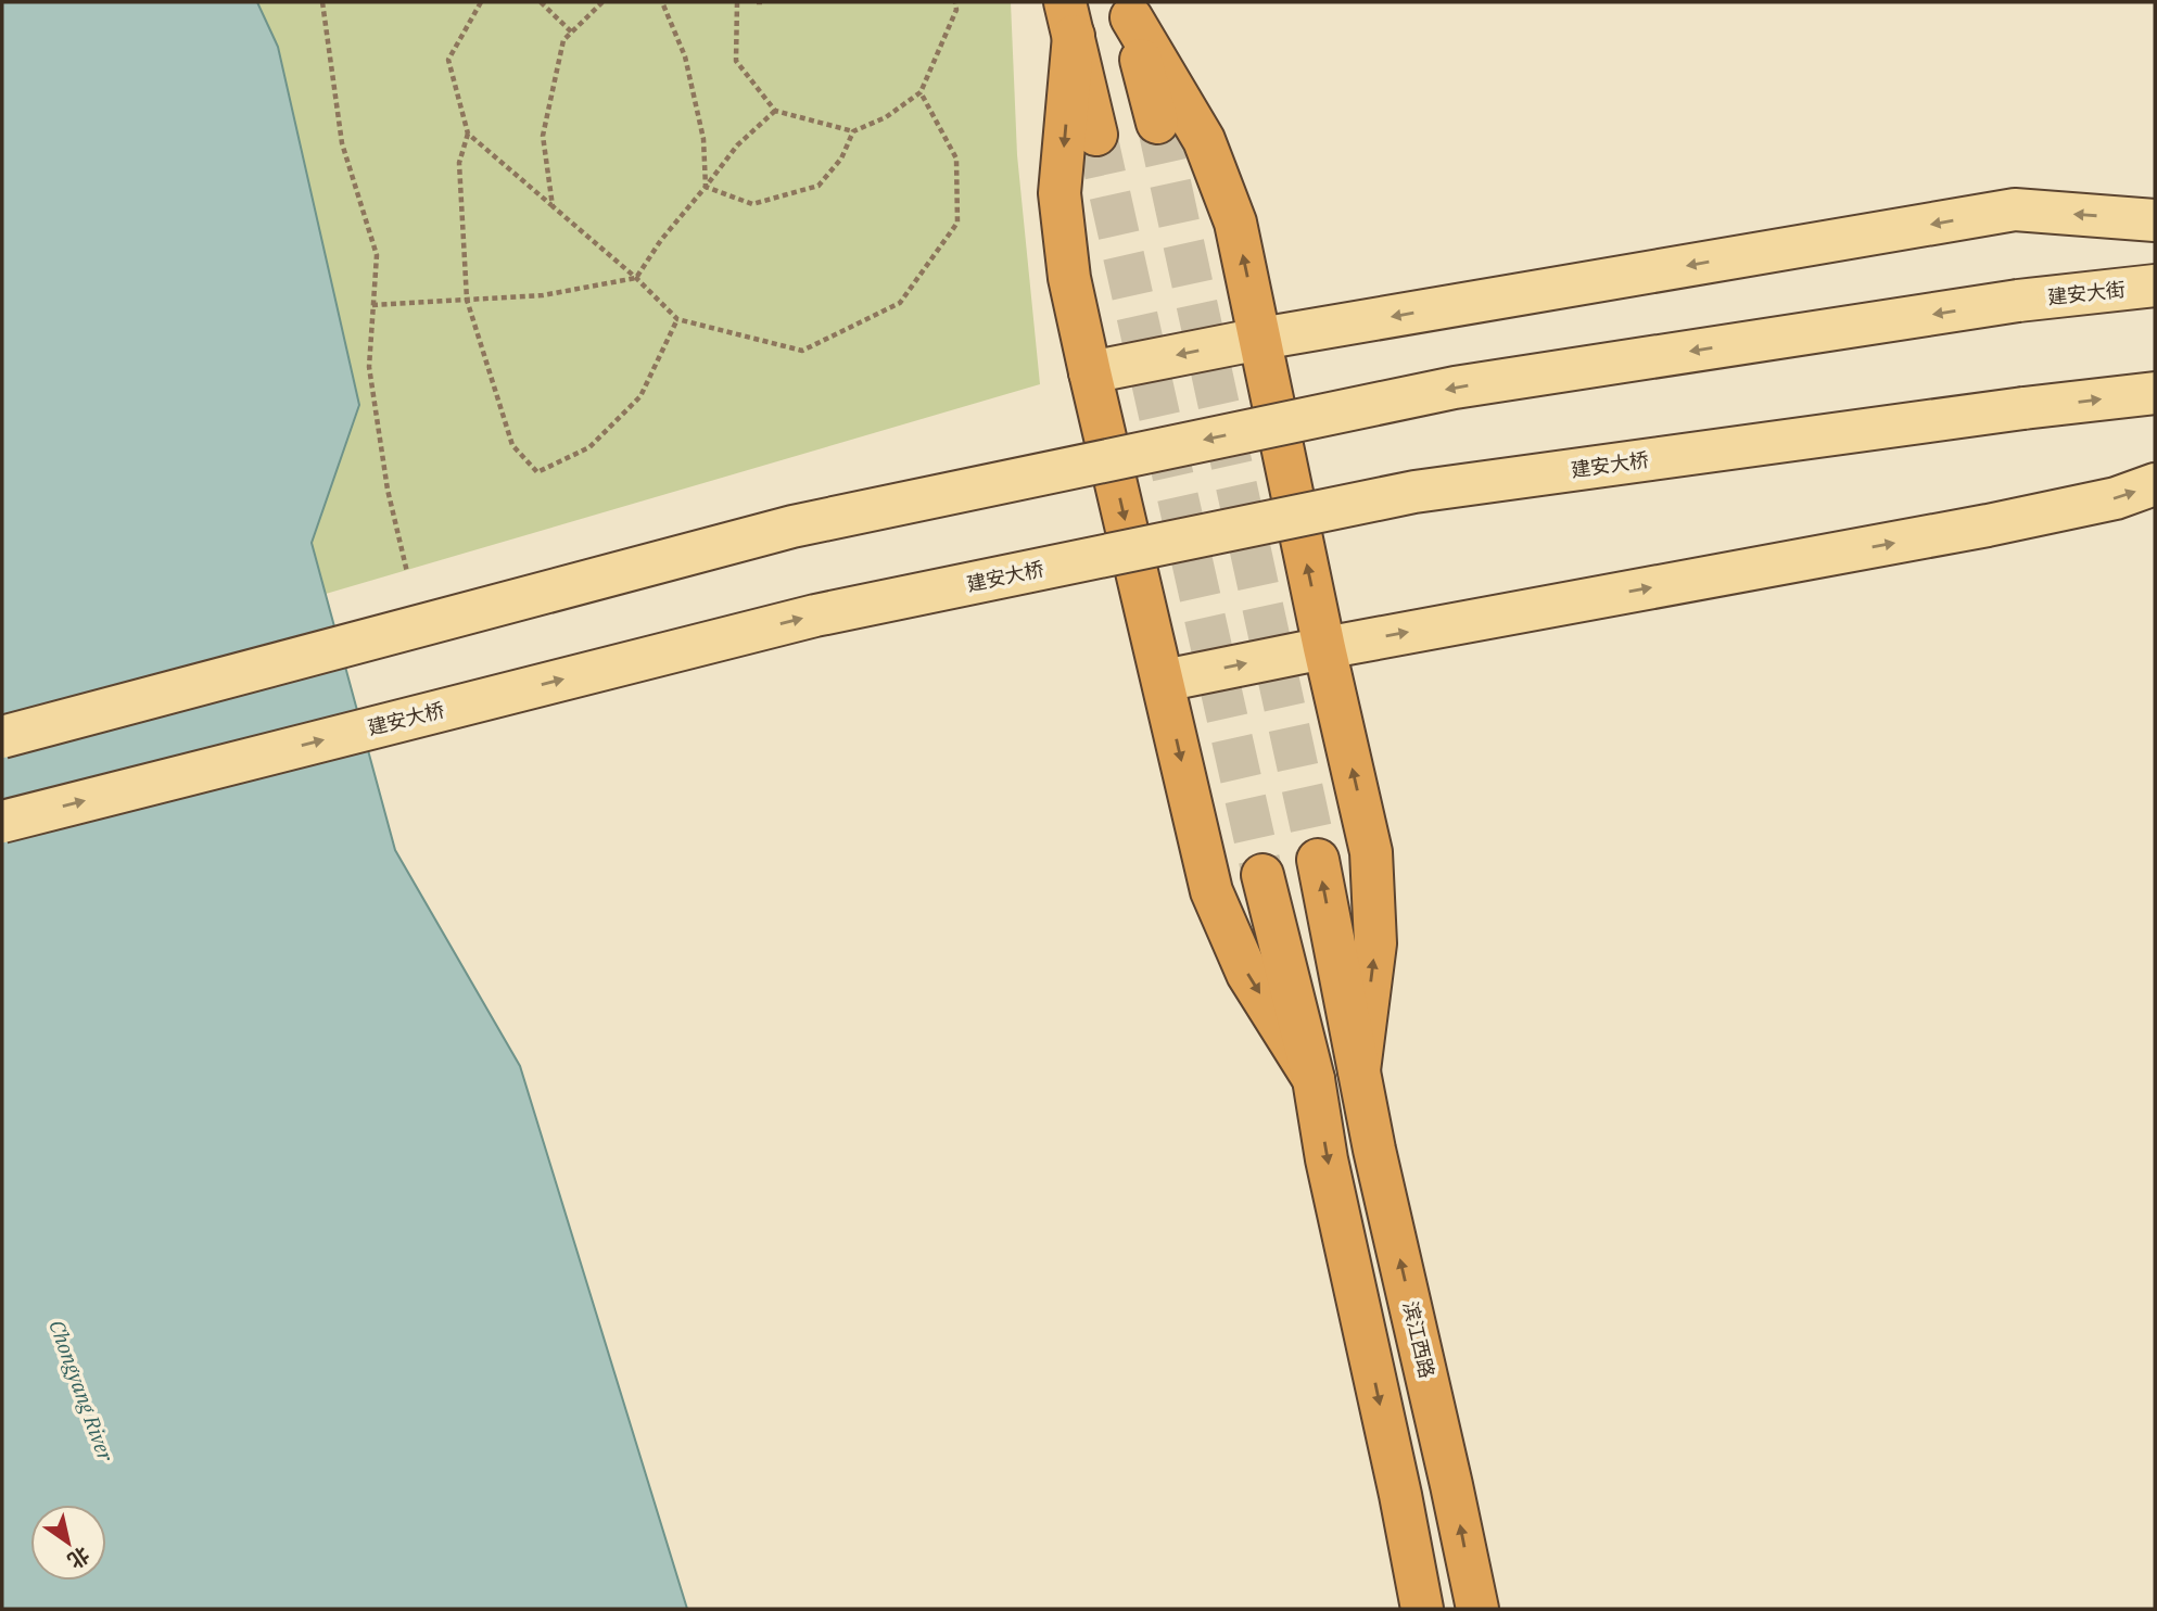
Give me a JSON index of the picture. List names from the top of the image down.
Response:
{
  "streets": {
    "highway": ["滨江西路"],
    "main road": ["建安大街", "建安大桥"]
  },
  "water": ["Chongyang River"],
  "north": "bottom right"
}
